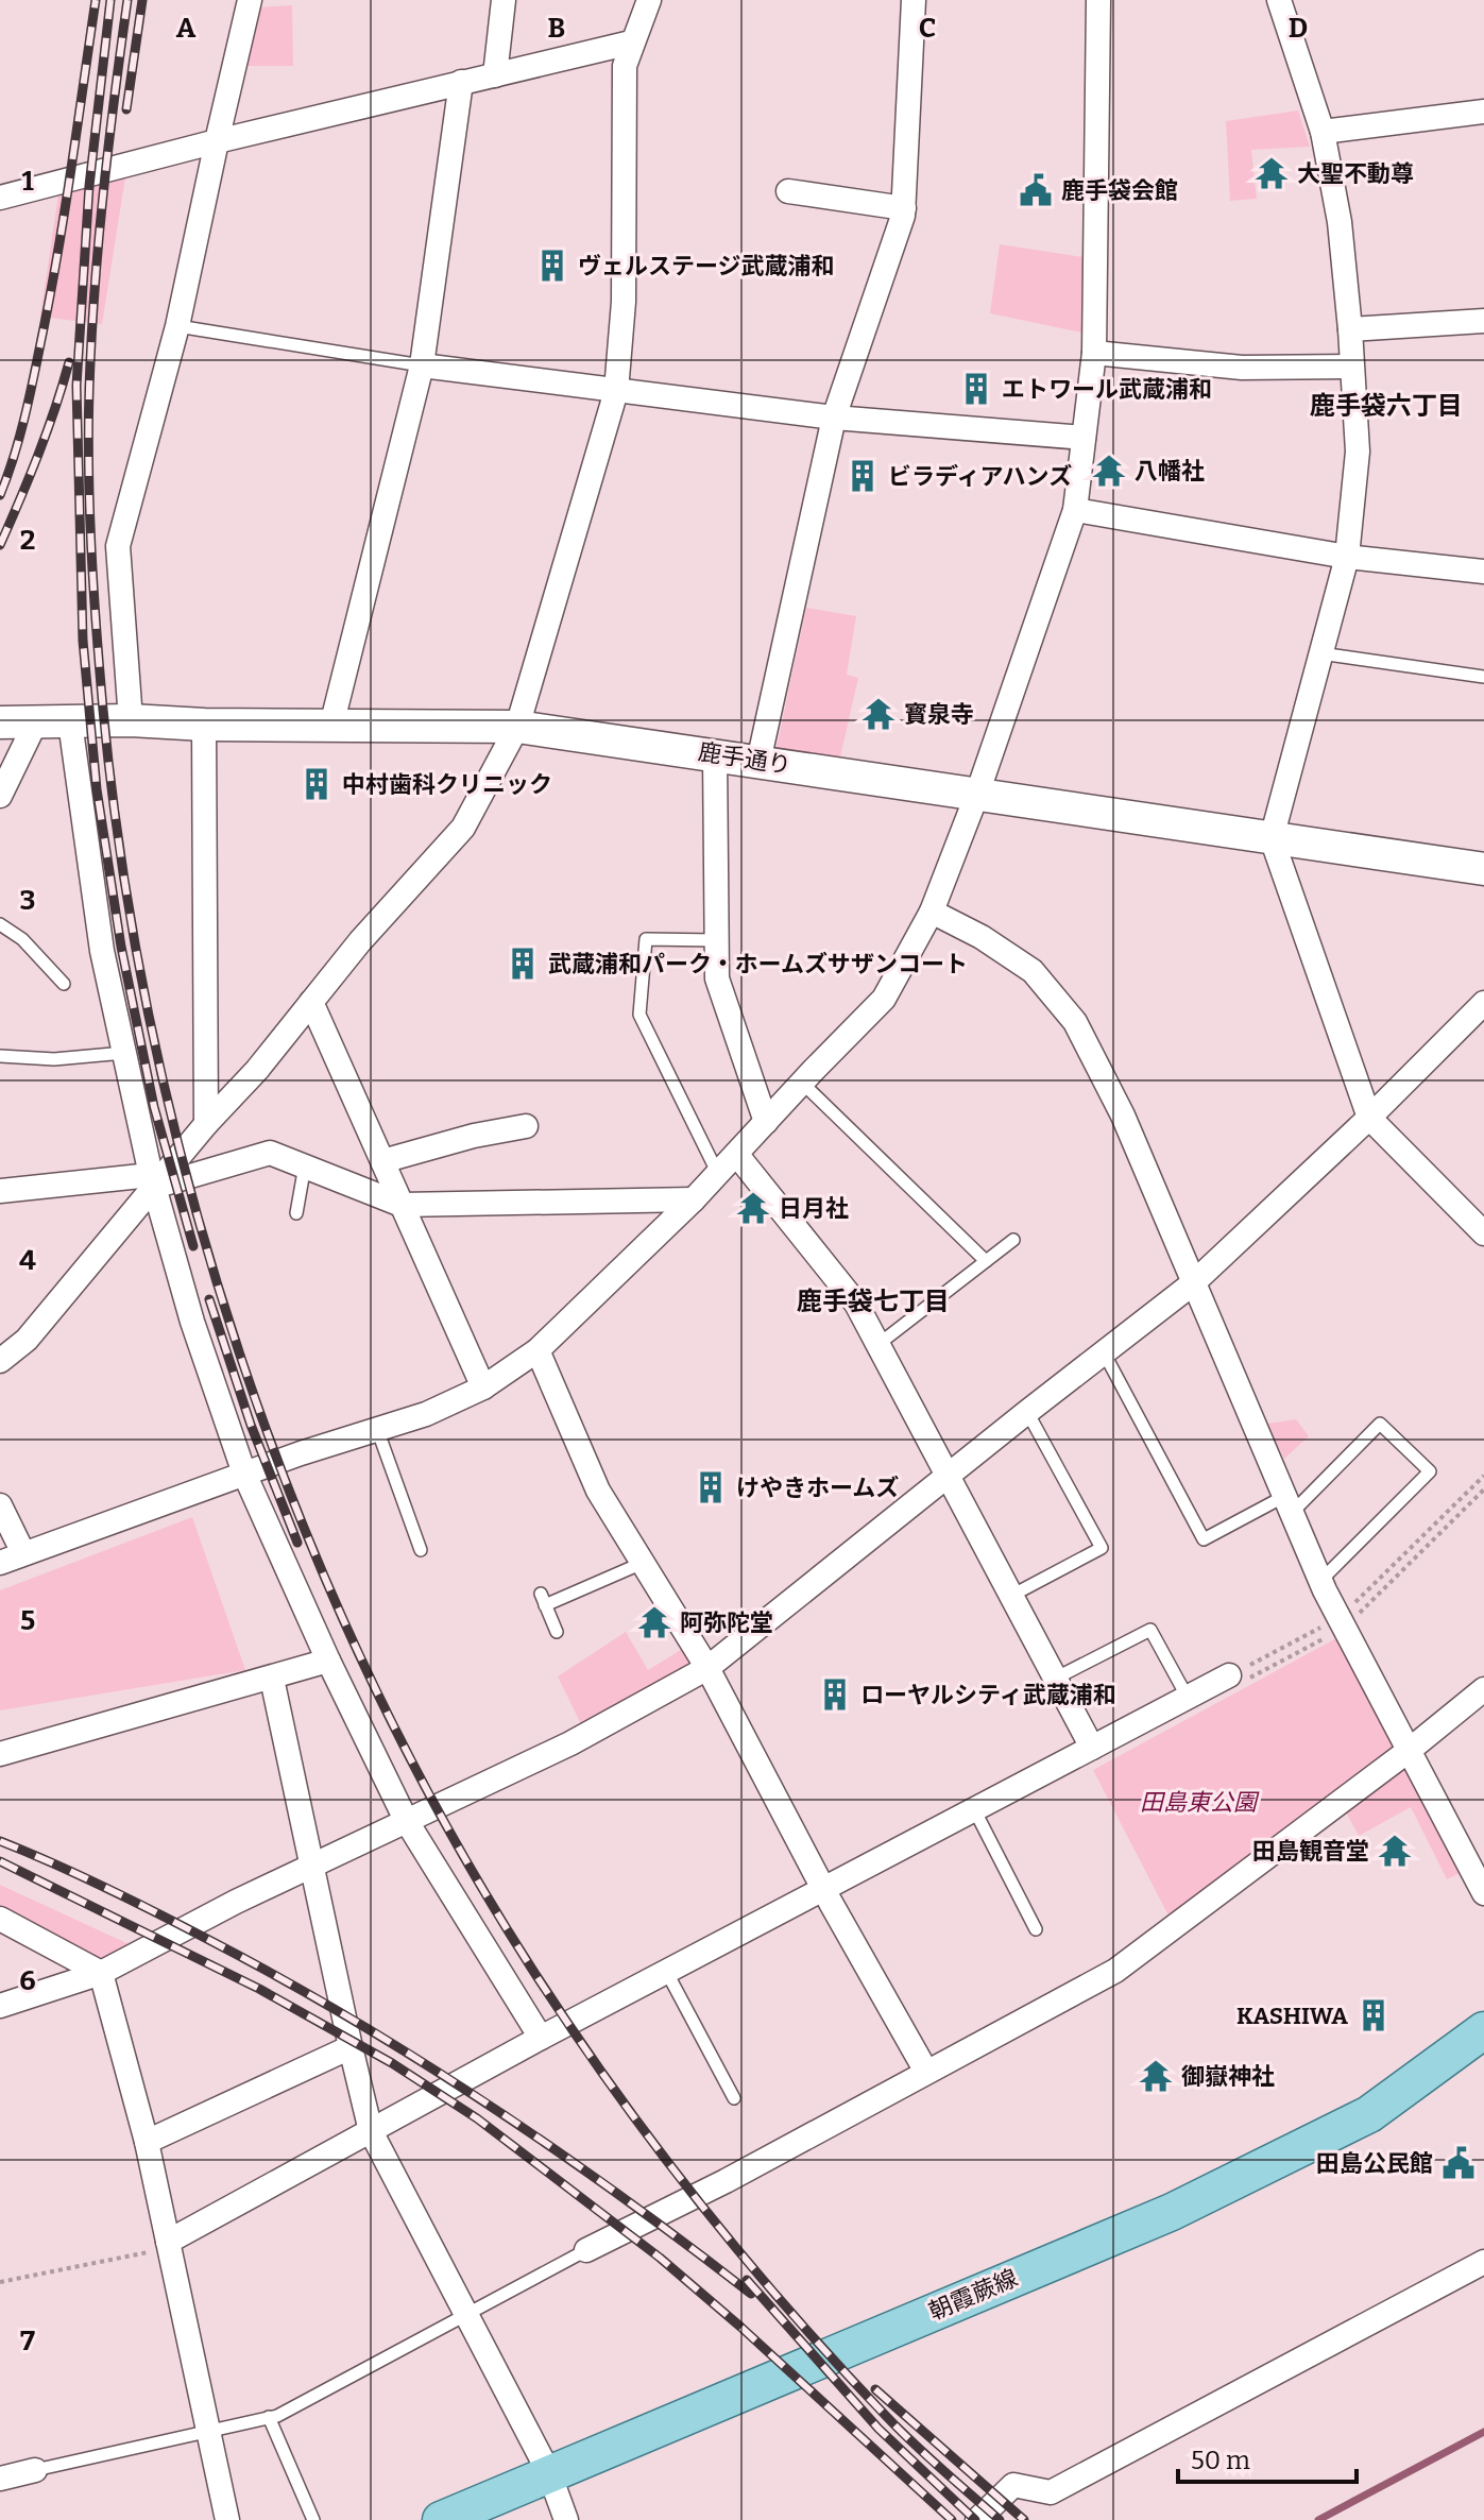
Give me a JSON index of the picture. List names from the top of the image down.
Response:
{
  "streets": {
    "main road": ["朝霞蕨線"],
    "street": ["鹿手通り"]
  },
  "districts": ["鹿手袋六丁目", "鹿手袋七丁目"],
  "parks": ["田島東公園"],
  "places": {
    "temple": [
      "大聖不動尊",
      "八幡社",
      "寳泉寺",
      "日月社",
      "阿弥陀堂",
      "田島観音堂",
      "御嶽神社"
    ],
    "public building": ["鹿手袋会館", "田島公民館"],
    "building": [
      "ヴェルステージ武蔵浦和",
      "エトワール武蔵浦和",
      "ビラディアハンズ",
      "中村歯科クリニック",
      "武蔵浦和パーク・ホームズサザンコート",
      "けやきホームズ",
      "ローヤルシティ武蔵浦和",
      "KASHIWA"
    ]
  },
  "scale_bar": "50 m",
  "grid": {
    "columns": [
      "A",
      "B",
      "C",
      "D"
    ],
    "rows": [
      "1",
      "2",
      "3",
      "4",
      "5",
      "6",
      "7"
    ]
  }
}
